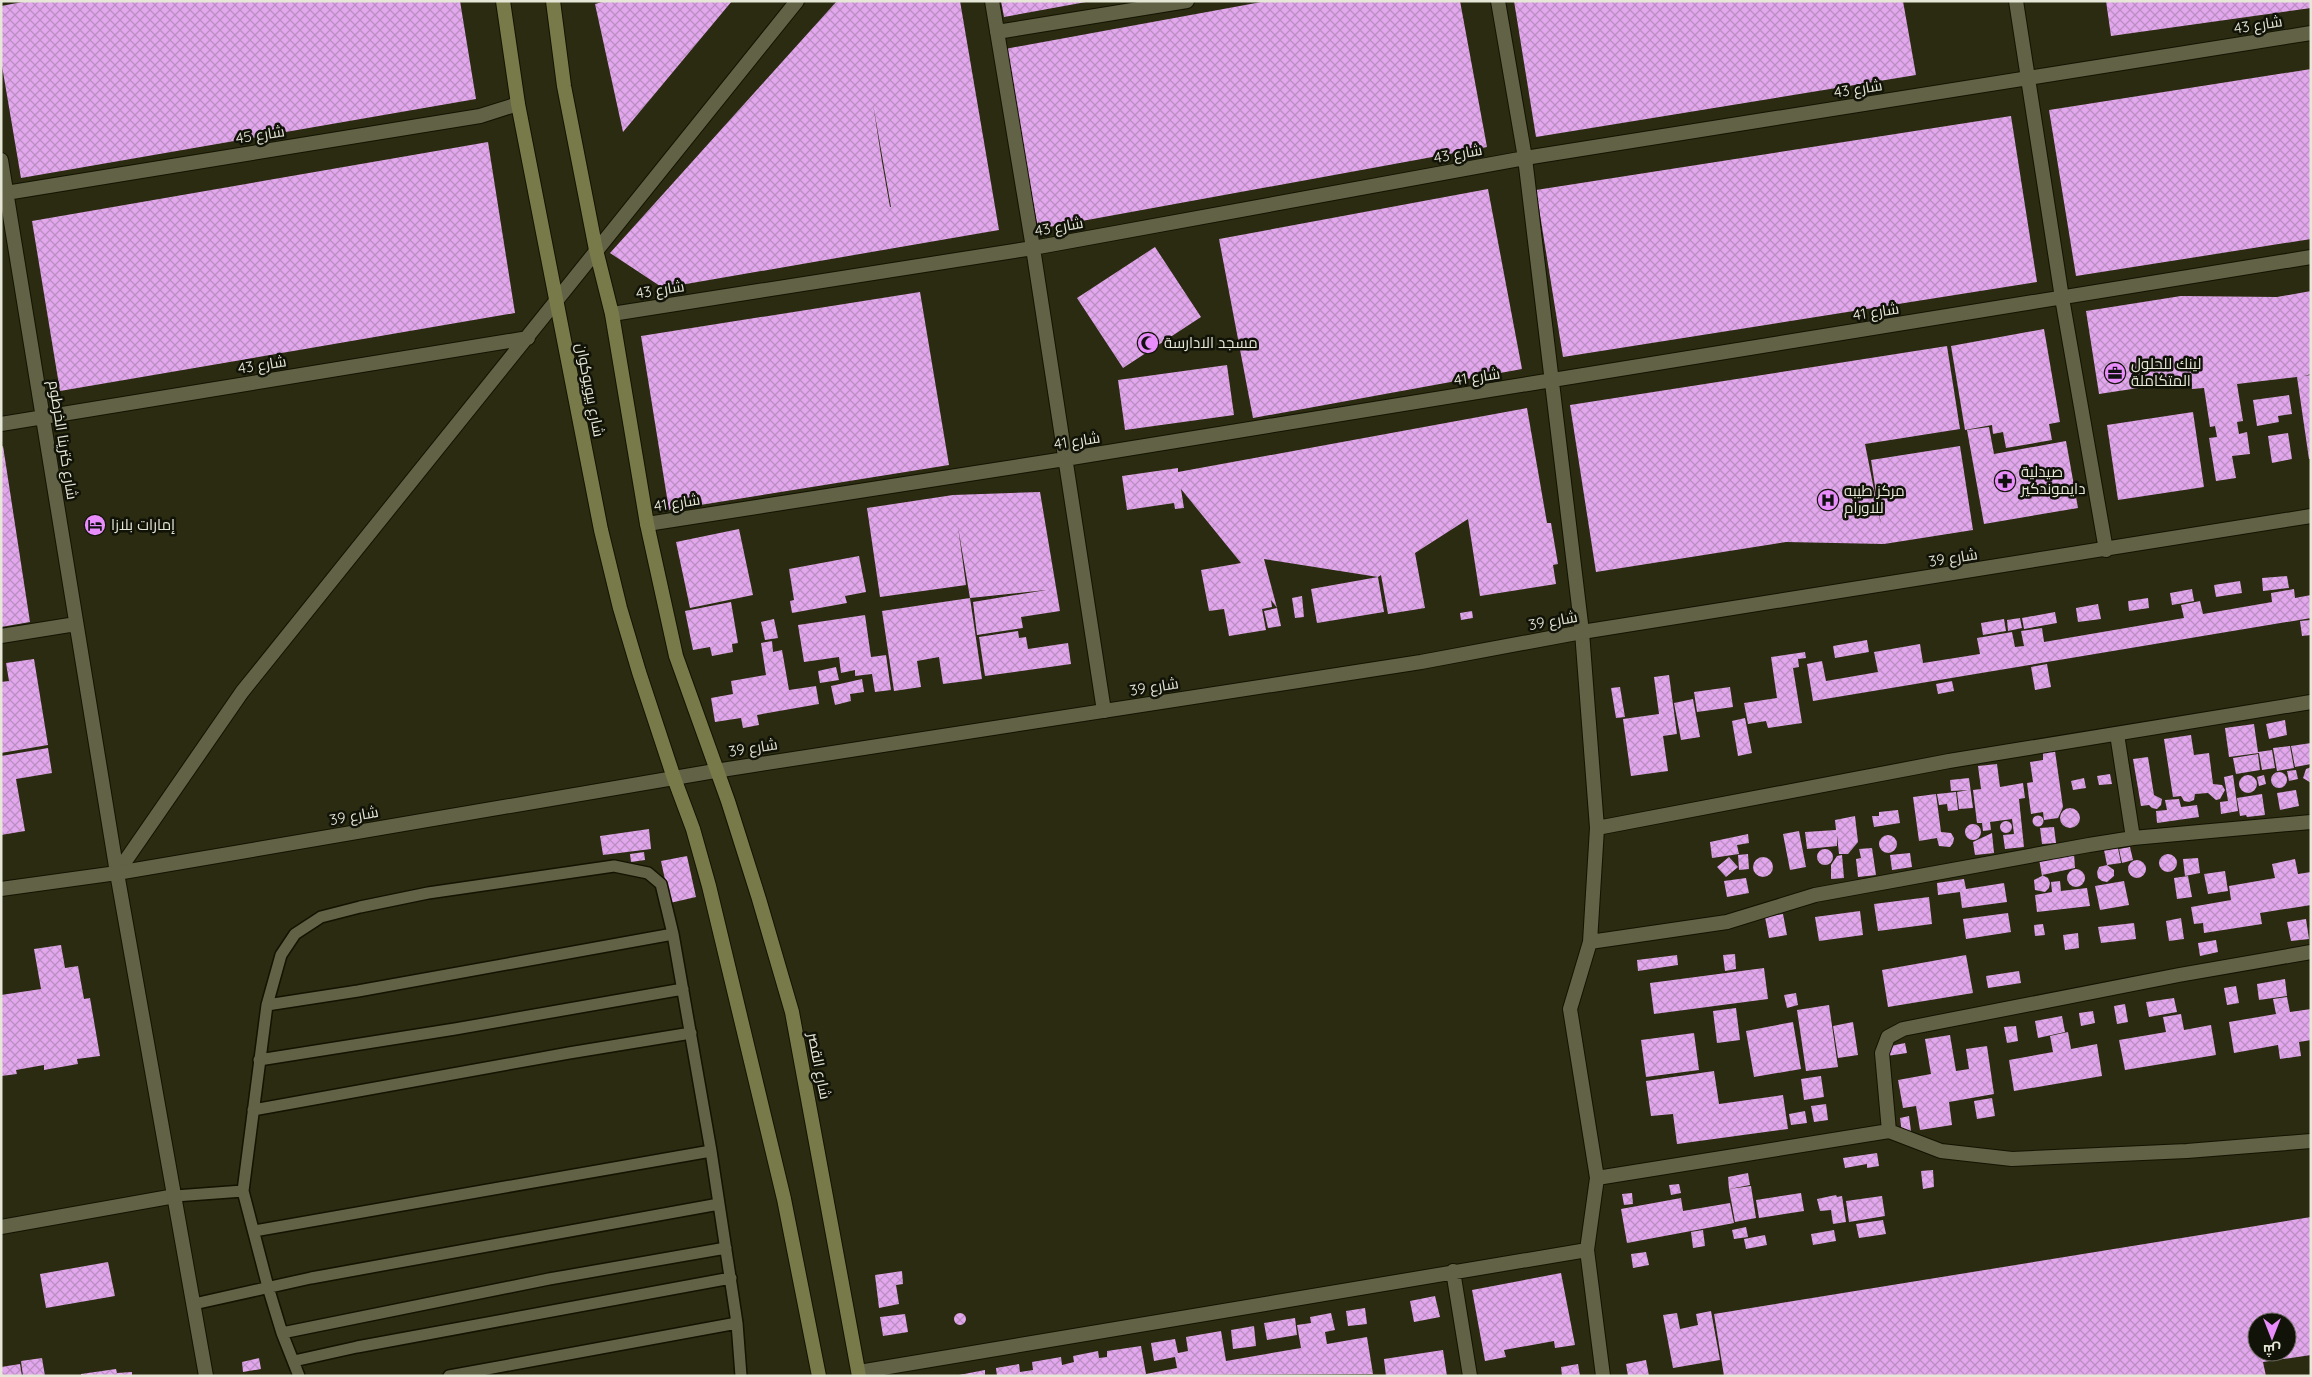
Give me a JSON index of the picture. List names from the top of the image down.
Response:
{
  "streets": {
    "main road": ["شارع بيويوكوان", "شارع القصر"],
    "street": [
      "شارع 43",
      "شارع 45",
      "شارع 41",
      "شارع كترينا الخرطوم",
      "شارع 39"
    ]
  },
  "crossings": [
    ["شارع 43", "شارع كترينا الخرطوم"],
    ["شارع 45", "شارع بيويوكوان"],
    ["شارع 45", "شارع كترينا الخرطوم"],
    ["شارع بيويوكوان", "شارع 39"],
    ["شارع كترينا الخرطوم", "شارع 39"],
    ["شارع 39", "شارع القصر"]
  ],
  "places": {
    "mosque": ["مسجد الادارسة"],
    "office": ["لينك للحلول المتكاملة"],
    "pharmacy": ["صيدلية دايموندكير"],
    "hospital": ["مركز طيبه للاورام"],
    "hotel": ["إمارات بلازا"]
  },
  "north": "bottom"
}
